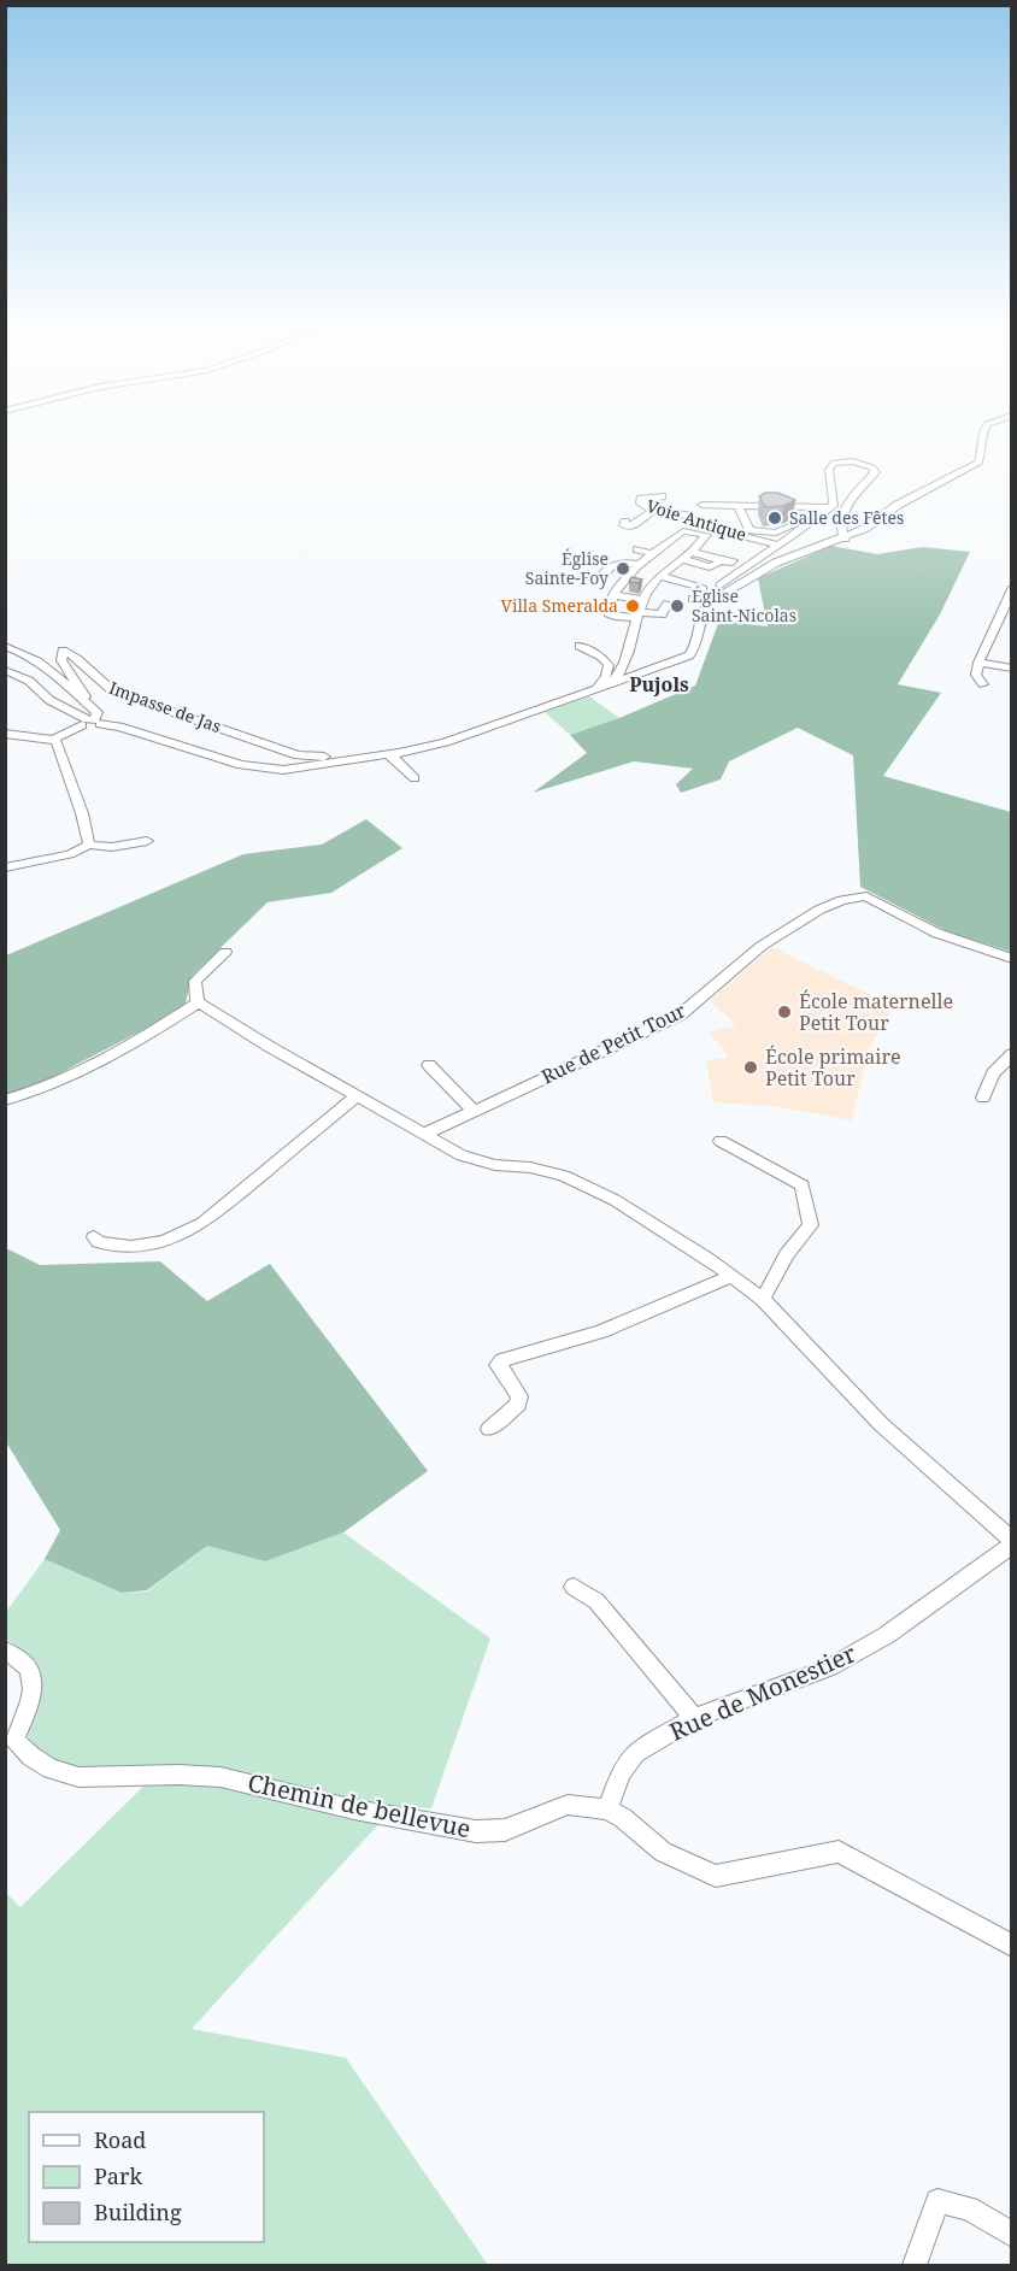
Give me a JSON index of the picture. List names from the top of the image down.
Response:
{
  "streets": {
    "street": [
      "Voie Antique",
      "Impasse de Jas",
      "Rue de Petit Tour",
      "Rue de Monestier",
      "Chemin de bellevue"
    ]
  },
  "crossings": [
    ["Rue de Monestier", "Chemin de bellevue"]
  ],
  "districts": ["Pujols"],
  "places": [
    "Salle des Fêtes",
    "Église Sainte-Foy",
    "Villa Smeralda",
    "Église Saint-Nicolas",
    "École maternelle Petit Tour",
    "École primaire Petit Tour"
  ],
  "legend": ["Road", "Park", "Building"]
}
